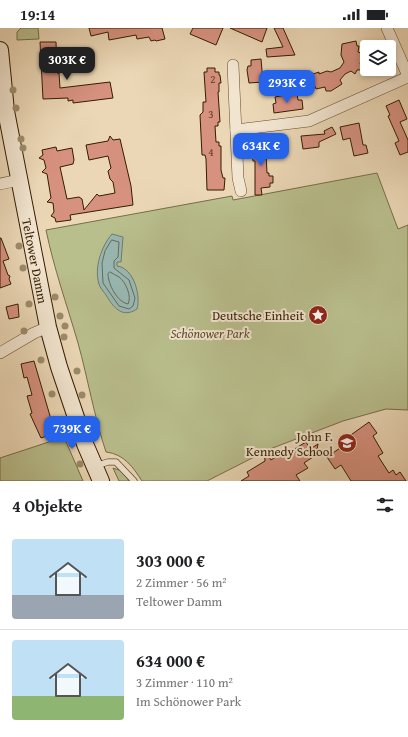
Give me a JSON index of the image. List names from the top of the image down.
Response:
{
  "streets": {
    "main road": ["Teltower Damm"]
  },
  "parks": ["Schönower Park"],
  "places": {
    "place": ["Deutsche Einheit"],
    "school or university": ["John F. Kennedy School"]
  },
  "house_numbers": ["2", "3", "4"],
  "page": {
    "status": "19:14",
    "price": [
      "303K €",
      "293K €",
      "634K €",
      "739K €"
    ],
    "heading": "4 Objekte",
    "list": [
      {
        "name": "303 000 €",
        "note": "2 Zimmer · 56 m² · Teltower Damm"
      },
      {
        "name": "634 000 €",
        "note": "3 Zimmer · 110 m² · Im Schönower Park"
      }
    ]
  }
}
